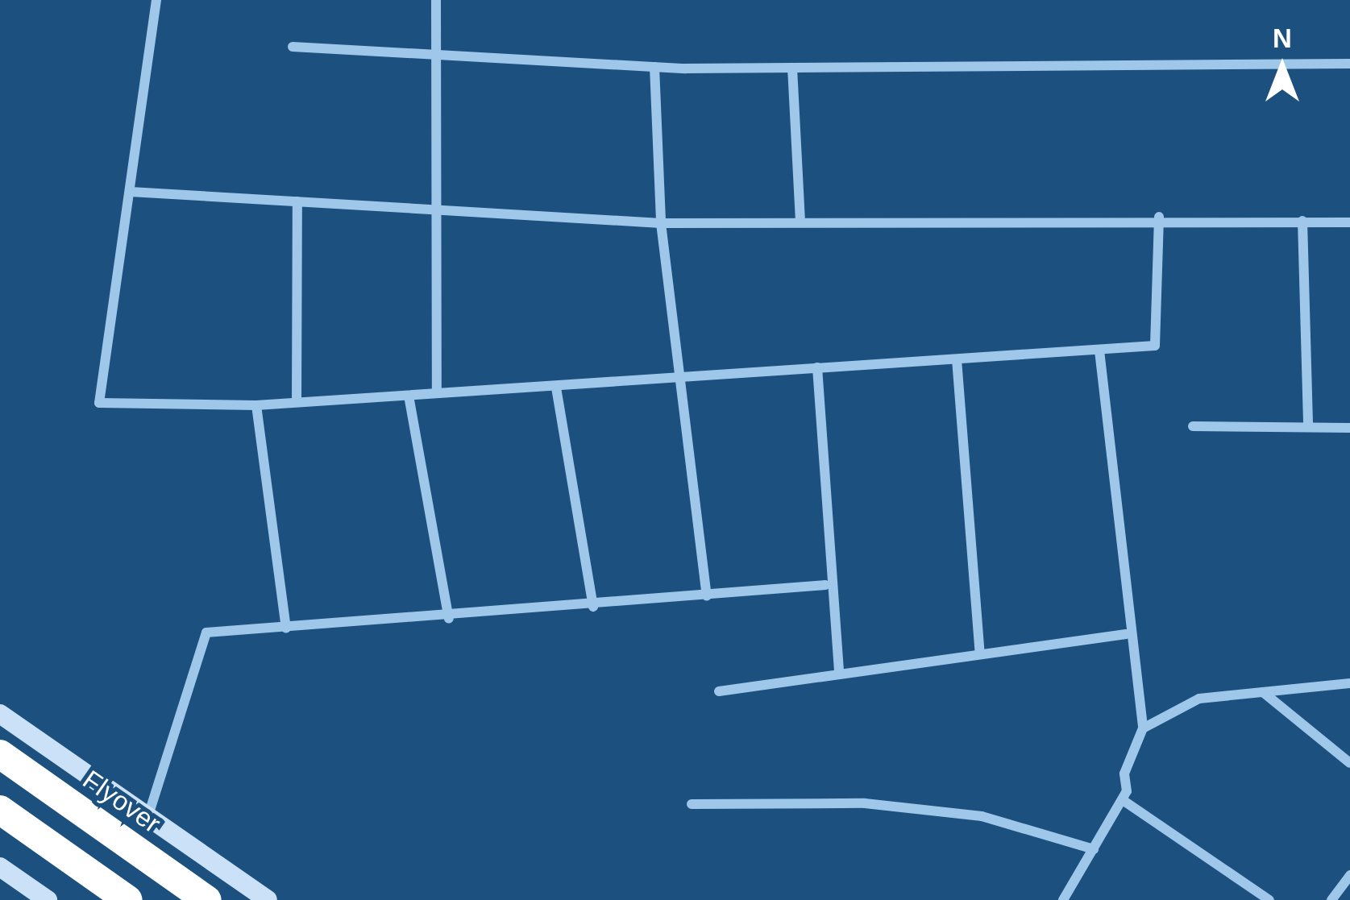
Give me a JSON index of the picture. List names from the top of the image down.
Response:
{
  "streets": {
    "highway": ["Flyover"]
  },
  "north": "top"
}
